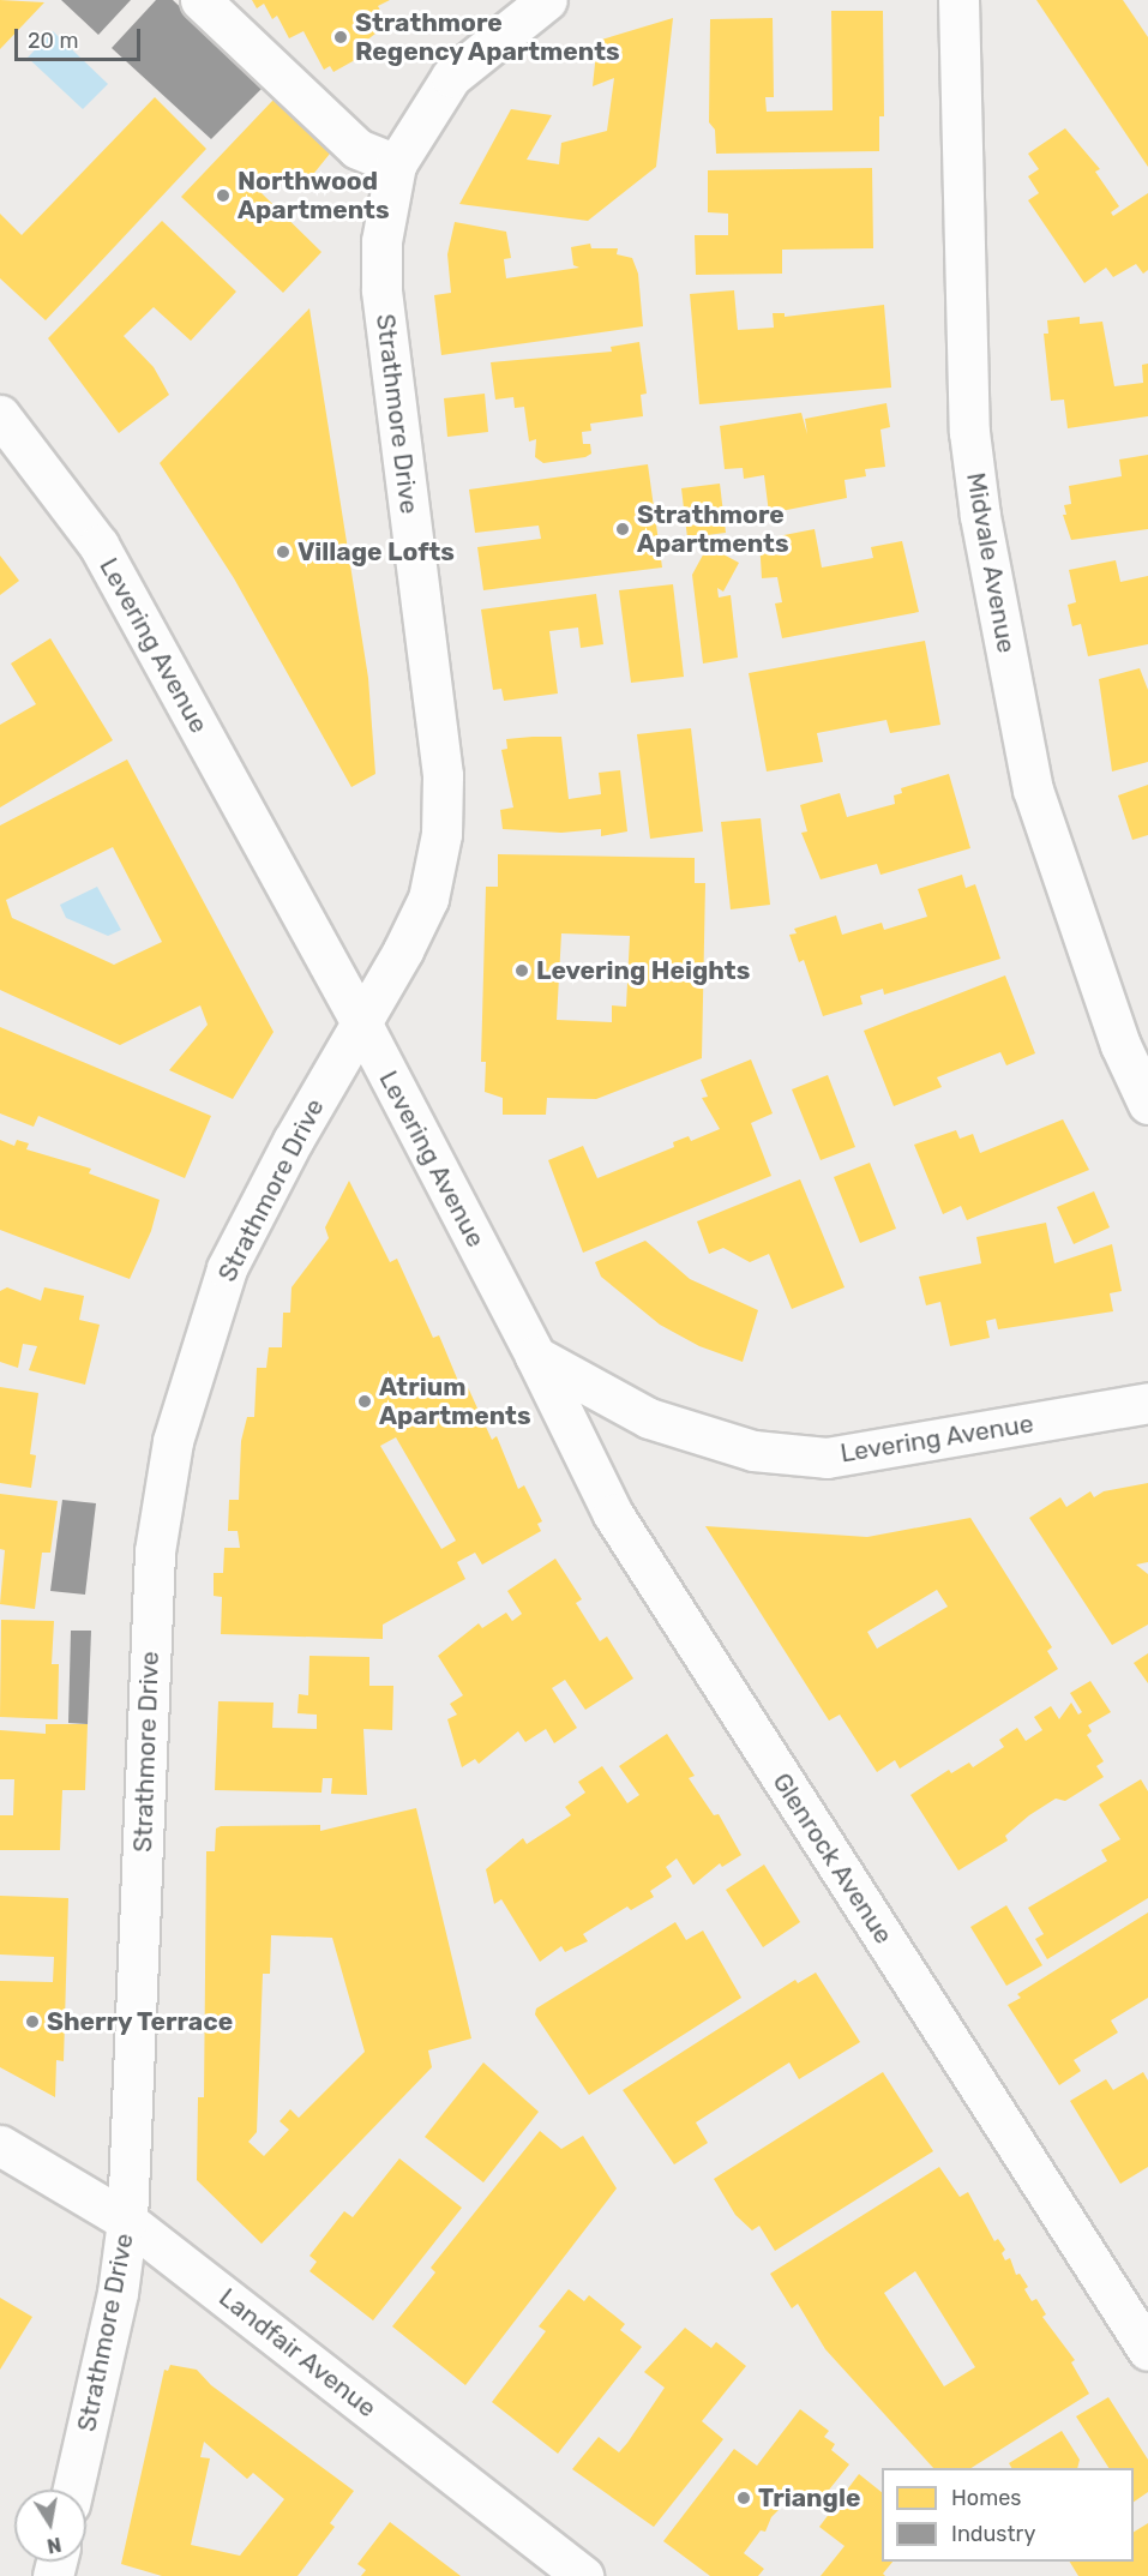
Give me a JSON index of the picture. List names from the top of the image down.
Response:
{
  "streets": {
    "street": [
      "Strathmore Drive",
      "Midvale Avenue",
      "Levering Avenue",
      "Glenrock Avenue",
      "Landfair Avenue"
    ]
  },
  "crossings": [
    ["Strathmore Drive", "Levering Avenue"],
    ["Strathmore Drive", "Landfair Avenue"],
    ["Levering Avenue", "Glenrock Avenue"]
  ],
  "places": [
    "Strathmore Regency Apartments",
    "Northwood Apartments",
    "Strathmore Apartments",
    "Village Lofts",
    "Levering Heights",
    "Atrium Apartments",
    "Sherry Terrace",
    "Triangle"
  ],
  "legend": ["Homes", "Industry"],
  "scale_bar": "20 m",
  "north": "bottom"
}
